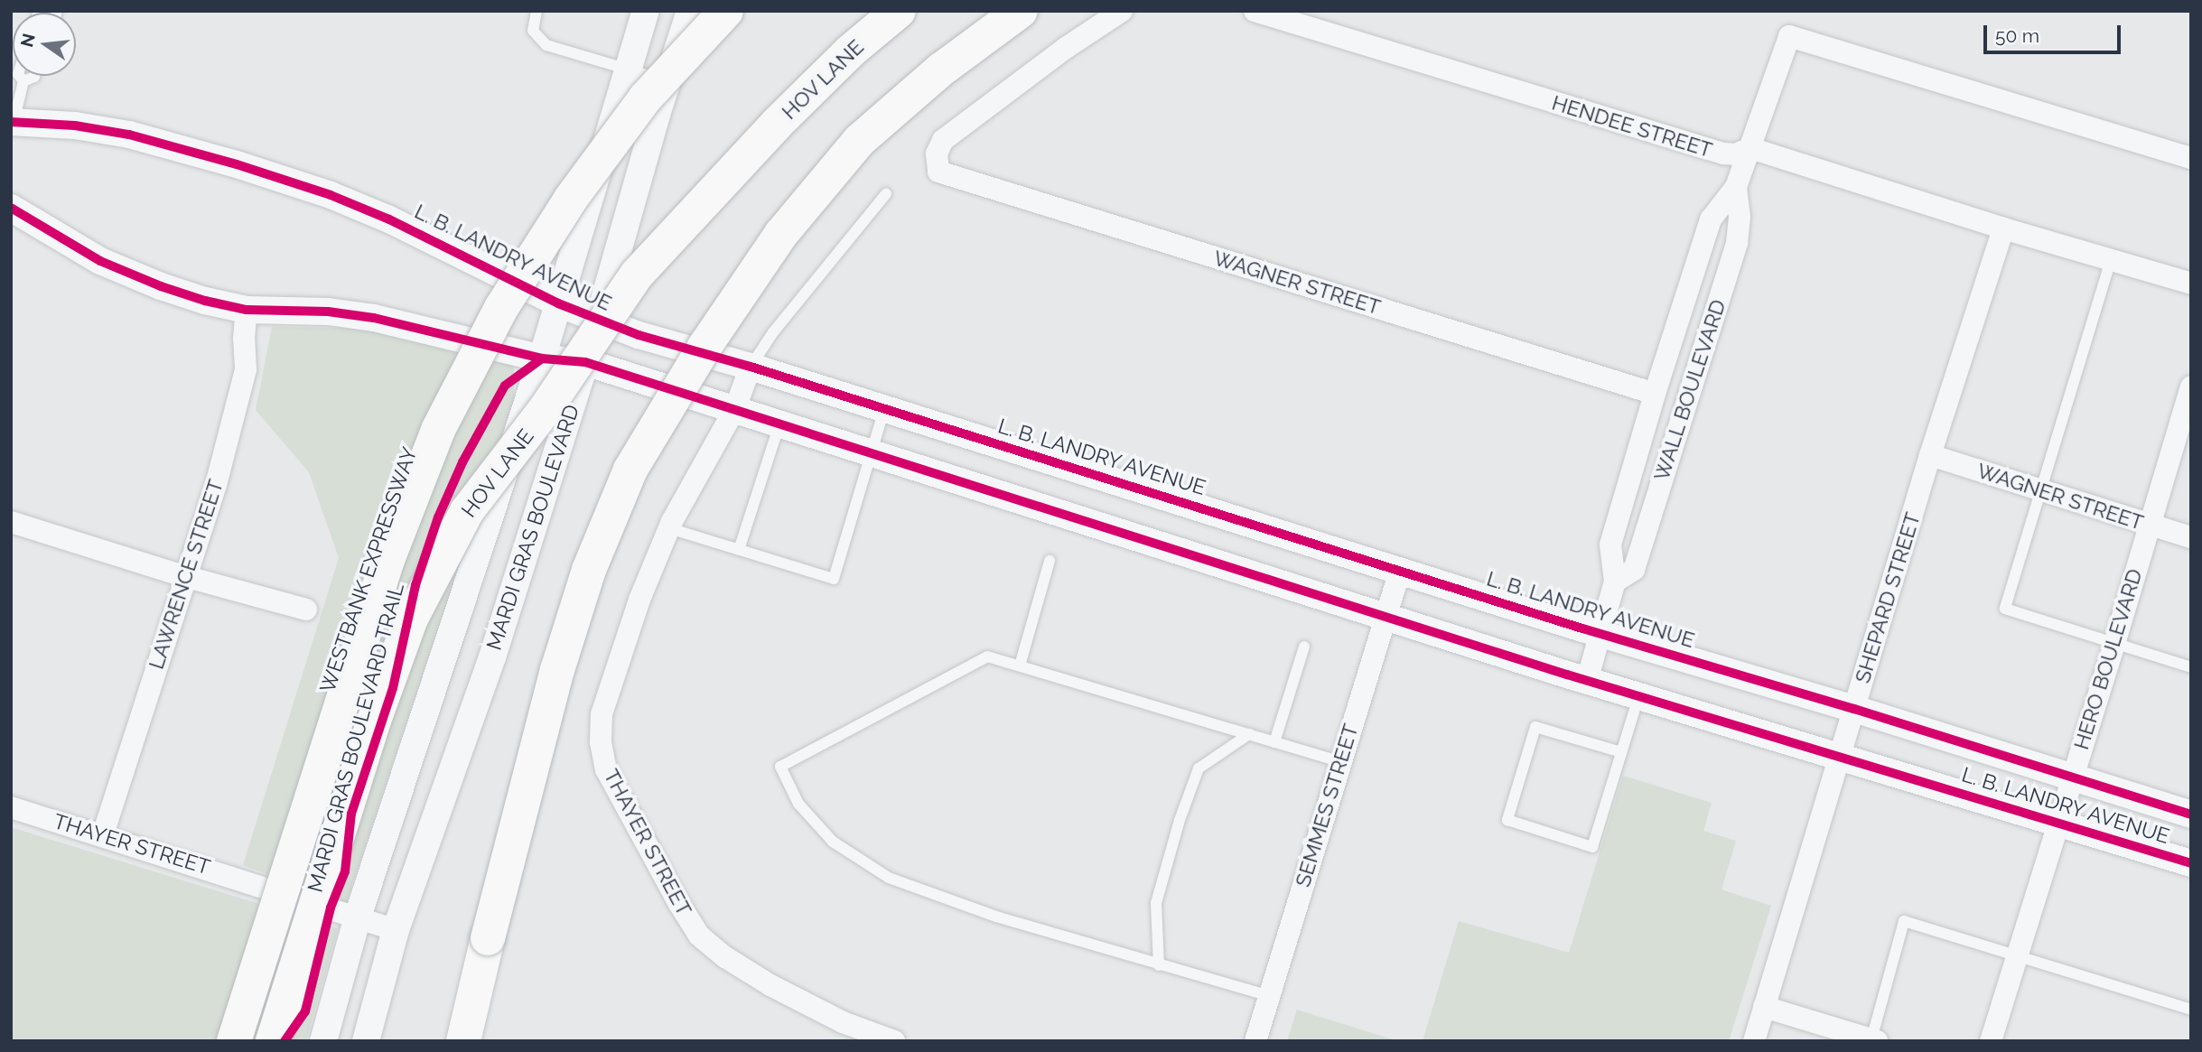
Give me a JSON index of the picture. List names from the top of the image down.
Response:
{
  "streets": {
    "highway": ["HOV LANE", "WESTBANK EXPRESSWAY"],
    "street": [
      "HENDEE STREET",
      "L. B. LANDRY AVENUE",
      "WAGNER STREET",
      "WALL BOULEVARD",
      "MARDI GRAS BOULEVARD",
      "LAWRENCE STREET",
      "SHEPARD STREET",
      "HERO BOULEVARD",
      "SEMMES STREET",
      "THAYER STREET"
    ],
    "cycle path": ["MARDI GRAS BOULEVARD TRAIL"]
  },
  "crossings": [
    ["HENDEE STREET", "WALL BOULEVARD"],
    ["HENDEE STREET", "SHEPARD STREET"],
    ["L. B. LANDRY AVENUE", "WALL BOULEVARD"],
    ["L. B. LANDRY AVENUE", "MARDI GRAS BOULEVARD"],
    ["L. B. LANDRY AVENUE", "LAWRENCE STREET"],
    ["L. B. LANDRY AVENUE", "SHEPARD STREET"],
    ["L. B. LANDRY AVENUE", "HERO BOULEVARD"],
    ["L. B. LANDRY AVENUE", "SEMMES STREET"],
    ["L. B. LANDRY AVENUE", "THAYER STREET"],
    ["WAGNER STREET", "WALL BOULEVARD"],
    ["WAGNER STREET", "SHEPARD STREET"],
    ["WAGNER STREET", "HERO BOULEVARD"],
    ["MARDI GRAS BOULEVARD", "THAYER STREET"],
    ["LAWRENCE STREET", "THAYER STREET"]
  ],
  "scale_bar": "50 m",
  "north": "left"
}
